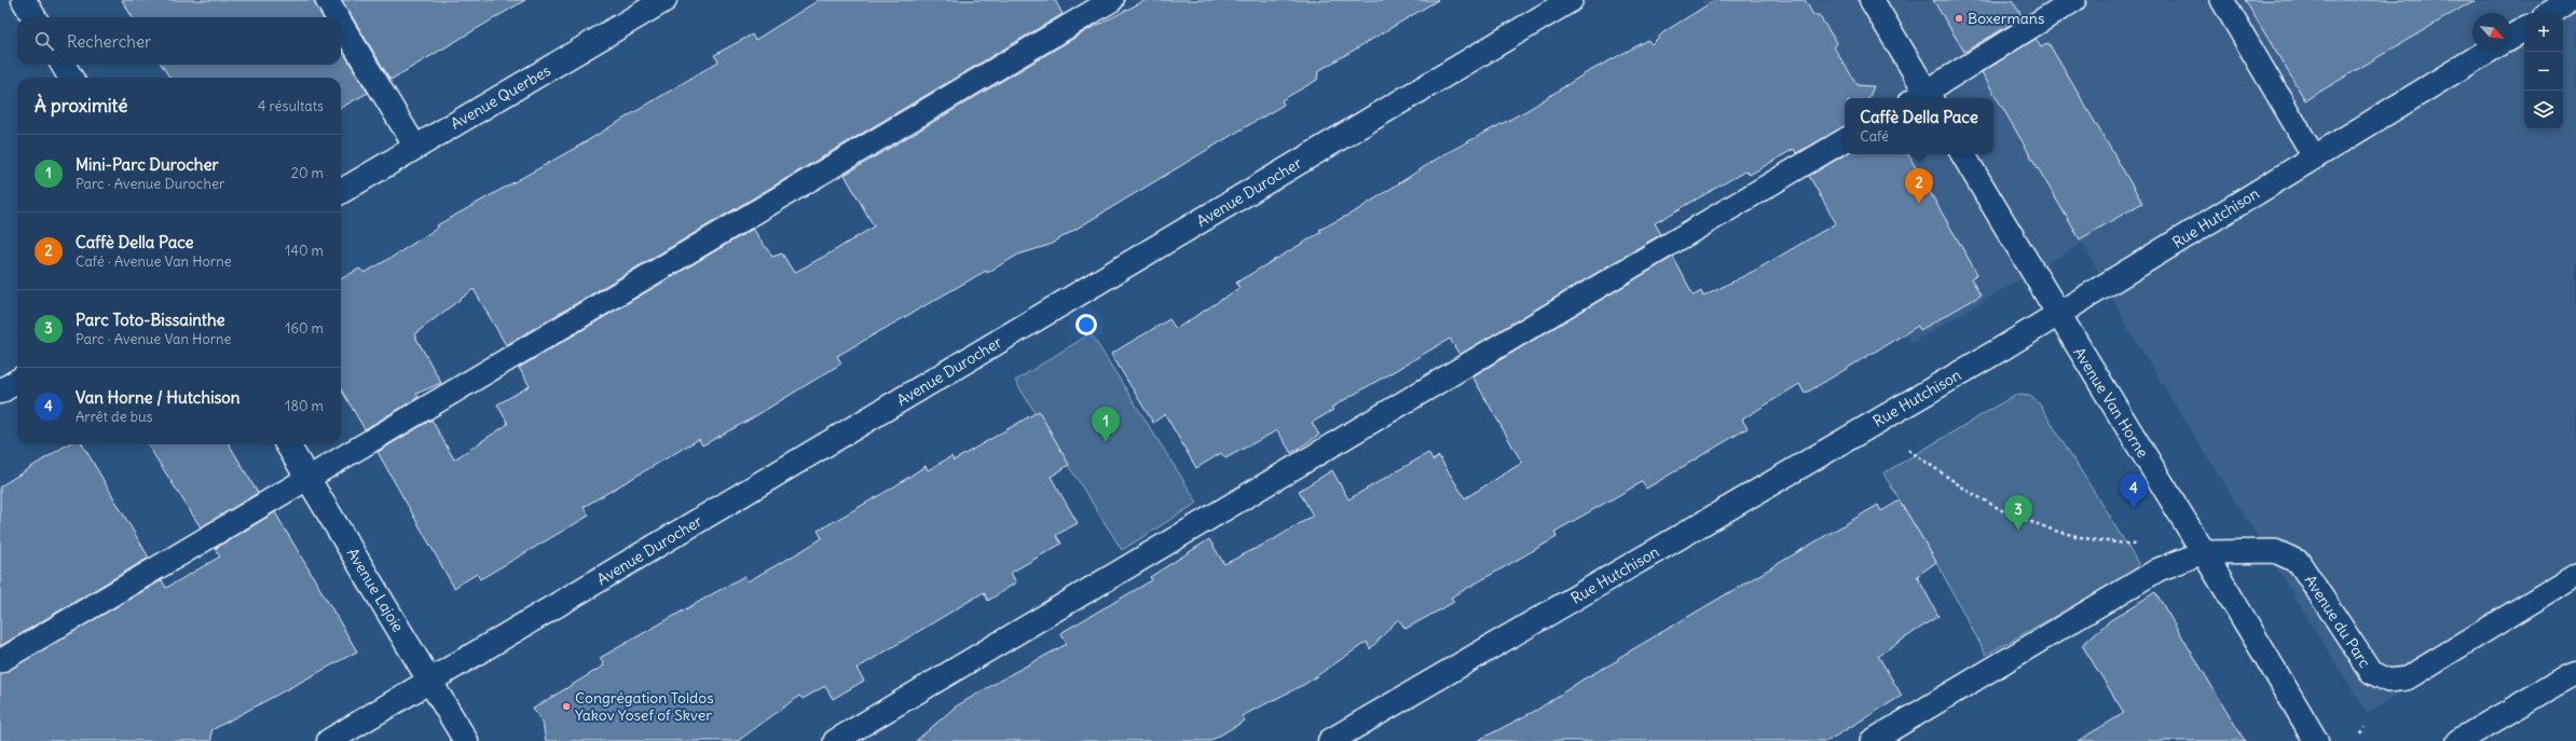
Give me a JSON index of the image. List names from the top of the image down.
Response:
{
  "streets": {
    "street": [
      "Avenue Querbes",
      "Avenue Durocher",
      "Rue Hutchison",
      "Avenue Van Horne",
      "Avenue Lajoie"
    ],
    "lane": ["Avenue du Parc"]
  },
  "crossings": [
    ["Avenue Durocher", "Avenue Lajoie"],
    ["Rue Hutchison", "Avenue Van Horne"],
    ["Avenue Van Horne", "Avenue du Parc"]
  ],
  "places": ["Boxermans", "Congrégation Toldos Yakov Yosef of Skver"],
  "north": "bottom right",
  "page": {
    "map_buttons": ["+", "−"],
    "search": "Rechercher",
    "heading": ["À proximité", "4 résultats"],
    "popup": ["Caffè Della Pace", "Café"],
    "list": [
      {
        "mark": "1",
        "name": "Mini-Parc Durocher",
        "note": "Parc · Avenue Durocher",
        "value": "20 m"
      },
      {
        "mark": "2",
        "name": "Caffè Della Pace",
        "note": "Café · Avenue Van Horne",
        "value": "140 m"
      },
      {
        "mark": "3",
        "name": "Parc Toto-Bissainthe",
        "note": "Parc · Avenue Van Horne",
        "value": "160 m"
      },
      {
        "mark": "4",
        "name": "Van Horne / Hutchison",
        "note": "Arrêt de bus",
        "value": "180 m"
      }
    ],
    "pins": [
      "2",
      "1",
      "4",
      "3"
    ]
  }
}
